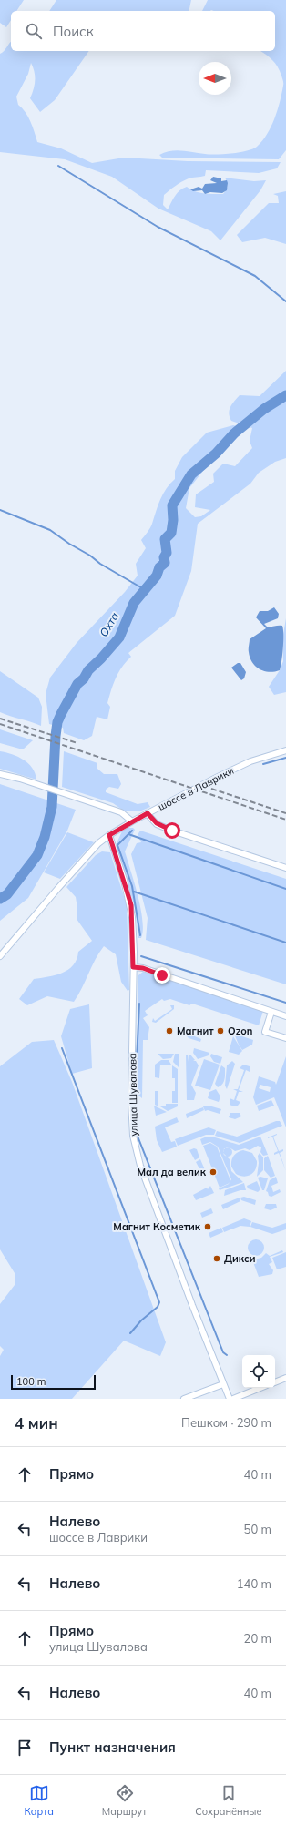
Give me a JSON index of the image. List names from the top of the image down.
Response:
{
  "streets": {
    "street": ["шоссе в Лаврики", "улица Шувалова"]
  },
  "crossings": [
    ["шоссе в Лаврики", "улица Шувалова"]
  ],
  "water": ["Охта"],
  "places": [
    "Магнит",
    "Ozon",
    "Мал да велик",
    "Магнит Косметик",
    "Дикси"
  ],
  "scale_bar": "100 m",
  "north": "left",
  "page": {
    "search": "Поиск",
    "scale": "100 m",
    "heading": ["4 мин", "Пешком · 290 m"],
    "list": [
      ["Прямо", "40 m"],
      ["Налево", "шоссе в Лаврики", "50 m"],
      ["Налево", "140 m"],
      ["Прямо", "улица Шувалова", "20 m"],
      ["Налево", "40 m"],
      "Пункт назначения"
    ],
    "nav": ["Карта", "Маршрут", "Сохранённые"]
  }
}
